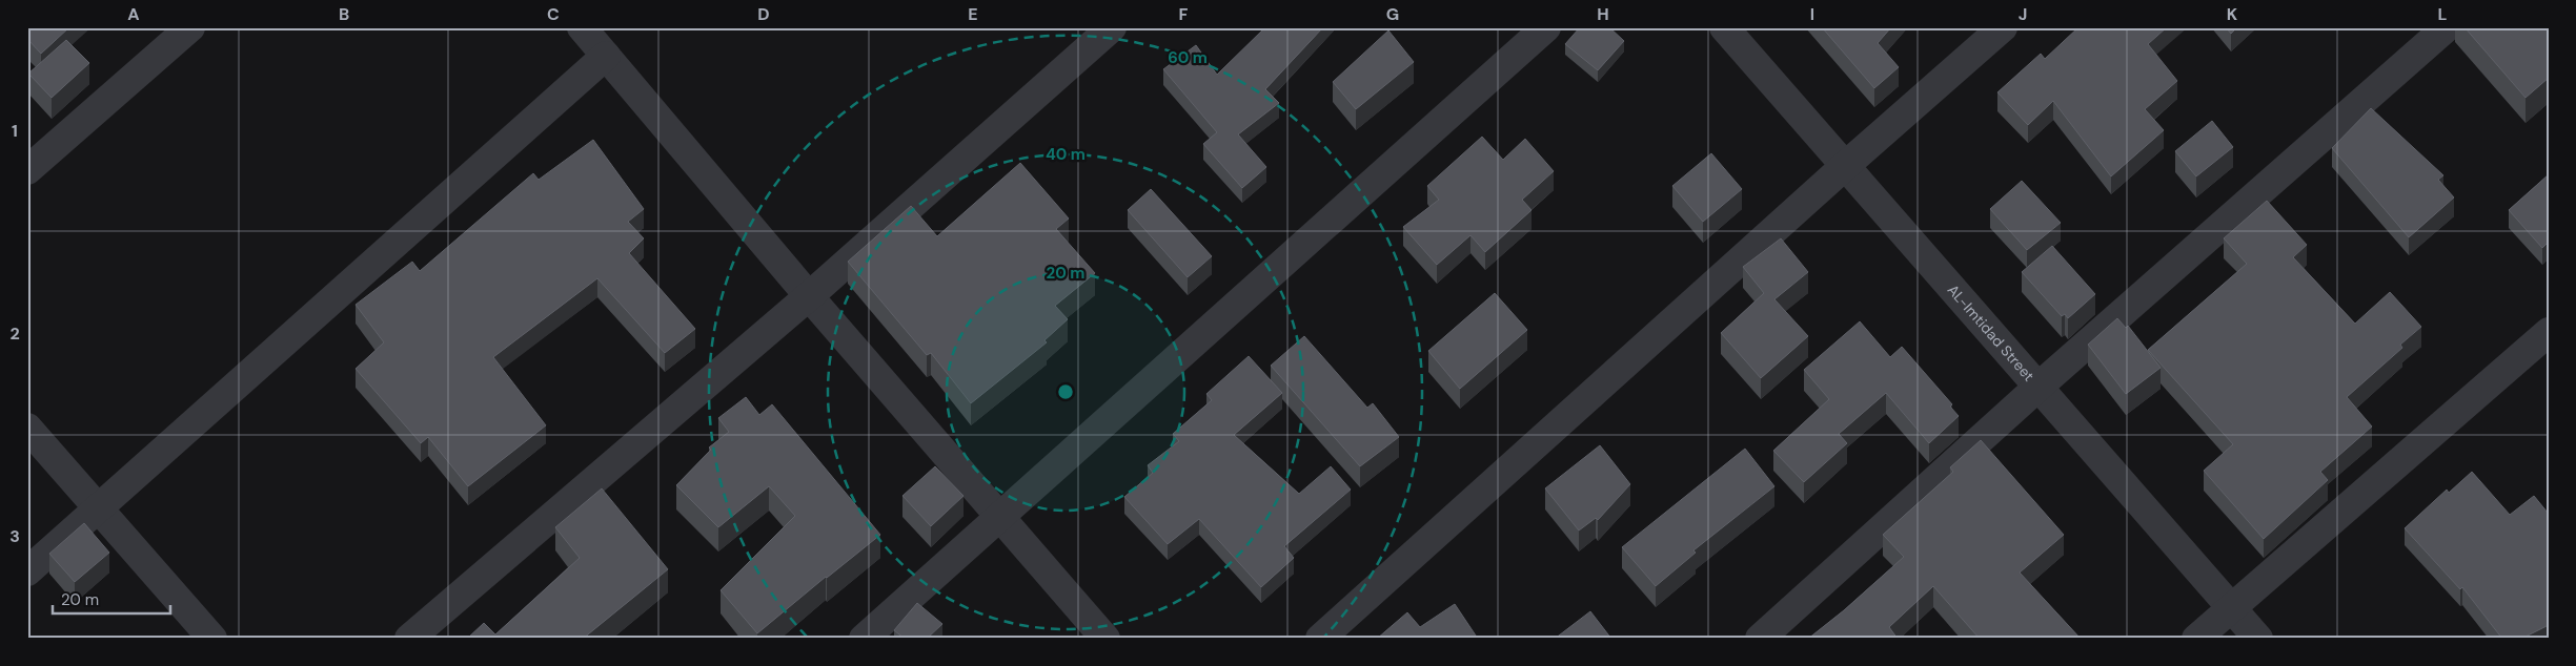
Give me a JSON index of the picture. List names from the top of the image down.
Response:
{
  "streets": {
    "street": ["AL-Imtidad Street"]
  },
  "scale_bar": "20 m",
  "grid": {
    "columns": [
      "A",
      "B",
      "C",
      "D",
      "E",
      "F",
      "G",
      "H",
      "I",
      "J",
      "K",
      "L"
    ],
    "rows": ["1", "2", "3"]
  },
  "rings": ["60 m", "40 m", "20 m"]
}
